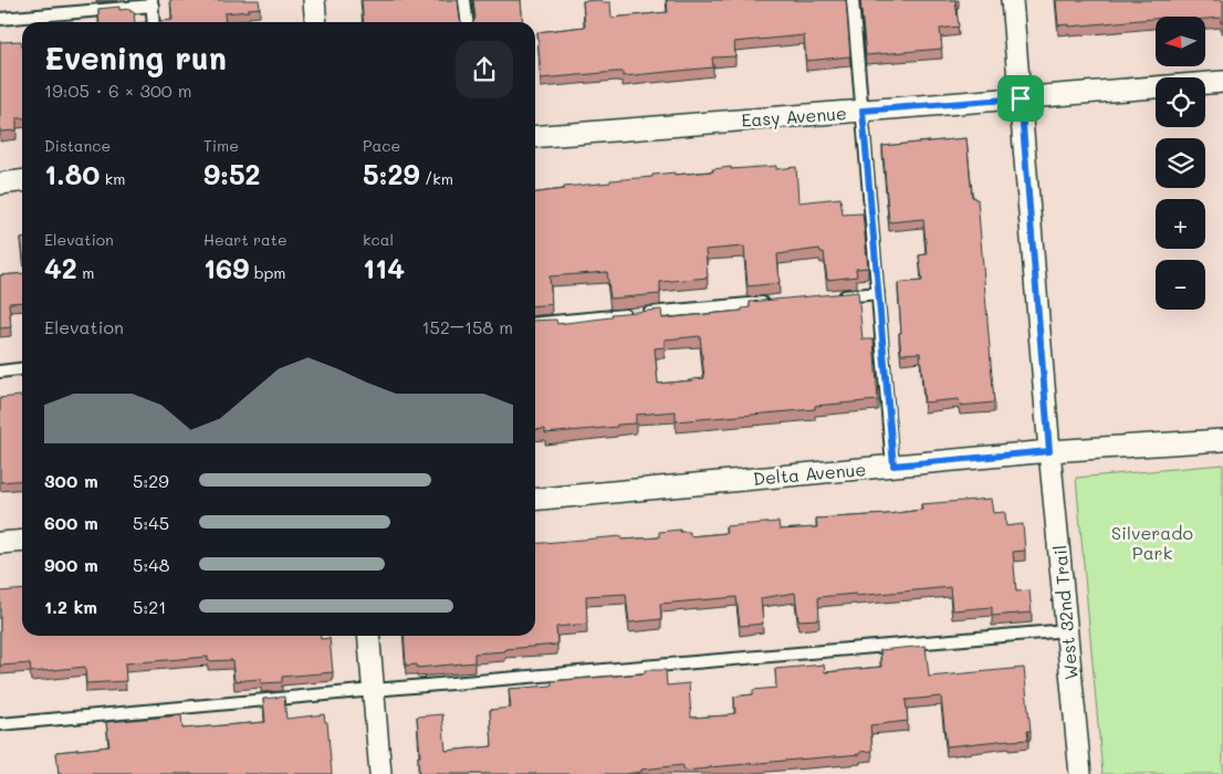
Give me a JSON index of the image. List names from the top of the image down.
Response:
{
  "streets": {
    "street": ["Easy Avenue", "Delta Avenue", "West 32nd Trail"]
  },
  "crossings": [
    ["Easy Avenue", "West 32nd Trail"],
    ["Delta Avenue", "West 32nd Trail"]
  ],
  "parks": ["Silverado Park"],
  "north": "left",
  "page": {
    "map_buttons": ["+", "−"],
    "heading": ["Evening run", "19:05 · 6 × 300 m"],
    "stats": [
      ["Distance", "1.80 km"],
      ["Time", "9:52"],
      ["Pace", "5:29 /km"],
      ["Elevation", "42 m"],
      ["Heart rate", "169 bpm"],
      ["kcal", "114"]
    ],
    "chart": ["Elevation", "152–158 m"],
    "list": [
      {
        "name": "300 m",
        "note": "5:29"
      },
      {
        "name": "600 m",
        "note": "5:45"
      },
      {
        "name": "900 m",
        "note": "5:48"
      },
      {
        "name": "1.2 km",
        "note": "5:21"
      }
    ]
  }
}
